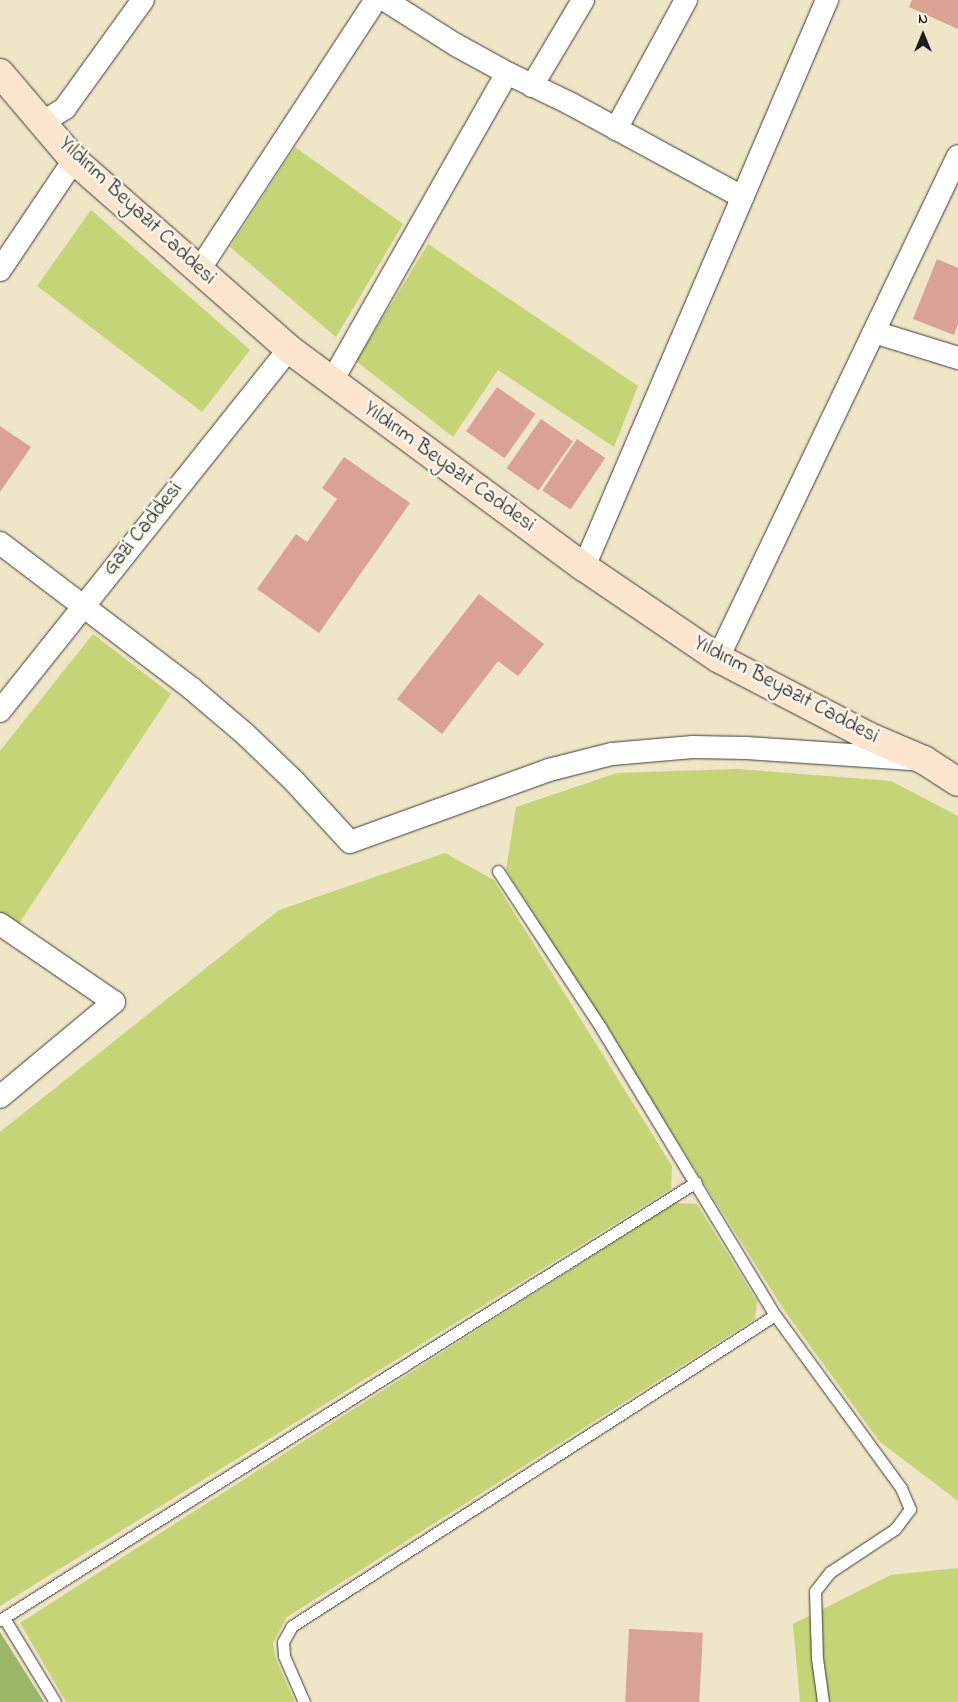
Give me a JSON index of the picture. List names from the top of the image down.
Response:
{
  "streets": {
    "street": ["Yıldırım Beyazıt Caddesi", "Gazi Caddesi"]
  },
  "crossings": [
    ["Yıldırım Beyazıt Caddesi", "Gazi Caddesi"]
  ],
  "north": "top"
}
